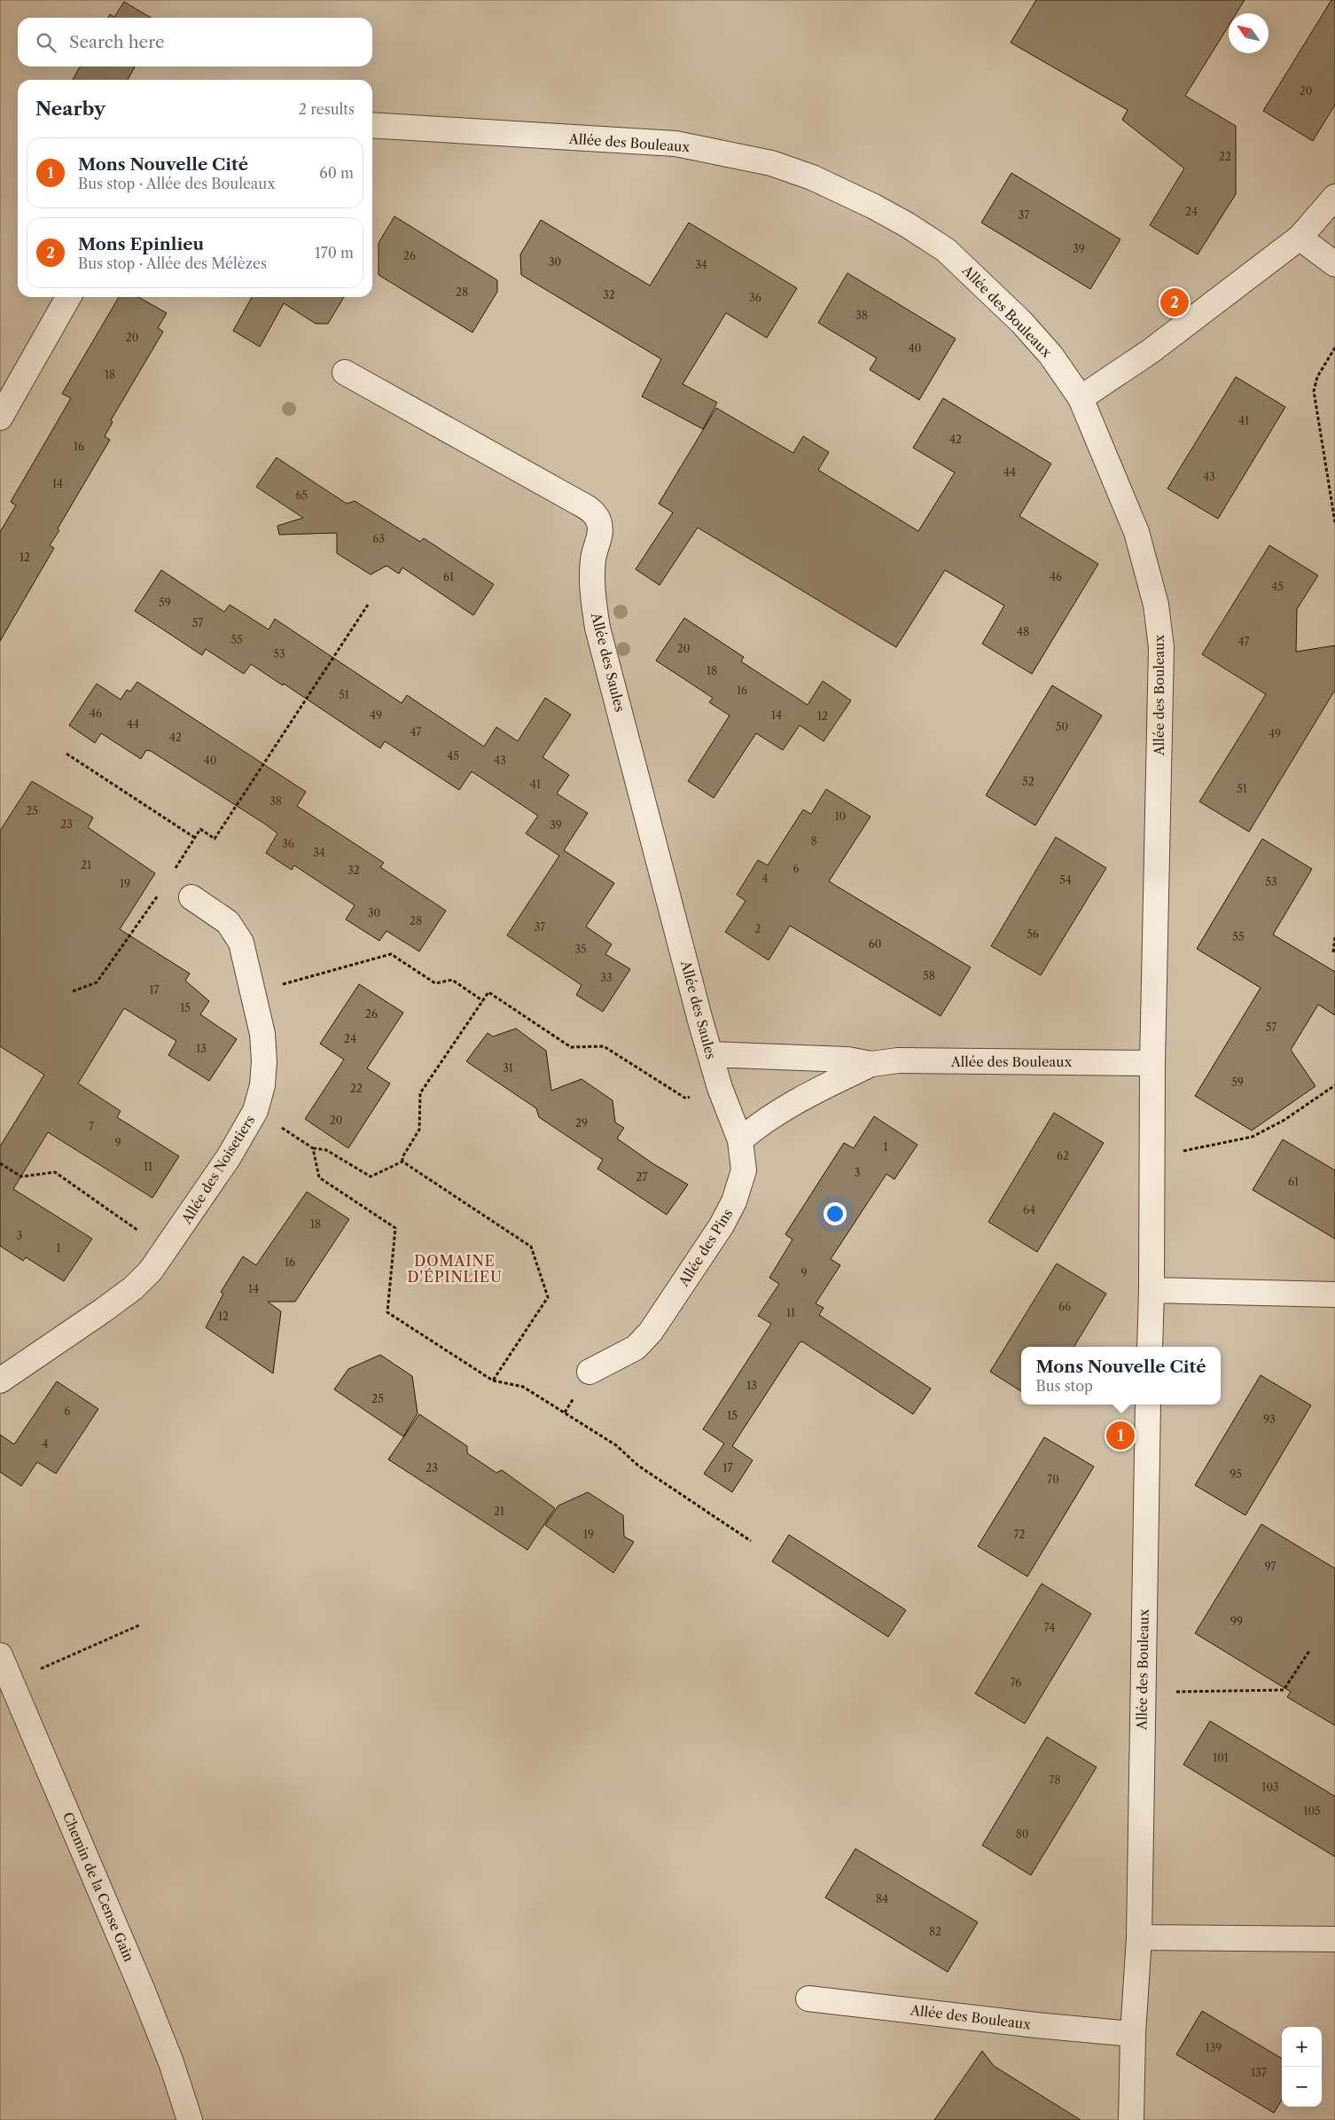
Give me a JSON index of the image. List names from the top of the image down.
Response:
{
  "streets": {
    "street": [
      "Allée des Bouleaux",
      "Allée des Saules",
      "Allée des Noisetiers",
      "Allée des Pins",
      "Chemin de la Cense Gain"
    ]
  },
  "crossings": [
    ["Allée des Bouleaux", "Allée des Saules"],
    ["Allée des Bouleaux", "Allée des Pins"],
    ["Allée des Saules", "Allée des Pins"]
  ],
  "districts": ["DOMAINE D'ÉPINLIEU"],
  "house_numbers": [
    "20",
    "22",
    "24",
    "37",
    "39",
    "26",
    "30",
    "34",
    "28",
    "32",
    "36",
    "38",
    "20",
    "40",
    "18",
    "41",
    "42",
    "16",
    "44",
    "43",
    "14",
    "65",
    "63",
    "12",
    "61",
    "46",
    "45",
    "59",
    "57",
    "48",
    "55",
    "47",
    "20",
    "53",
    "18",
    "16",
    "51",
    "46",
    "49",
    "14",
    "12",
    "44",
    "50",
    "47",
    "49",
    "42",
    "45",
    "40",
    "43",
    "52",
    "41",
    "51",
    "38",
    "25",
    "10",
    "23",
    "39",
    "8",
    "36",
    "34",
    "21",
    "6",
    "32",
    "4",
    "54",
    "53",
    "19",
    "30",
    "28",
    "37",
    "2",
    "56",
    "55",
    "60",
    "35",
    "58",
    "33",
    "17",
    "15",
    "26",
    "57",
    "24",
    "13",
    "31",
    "59",
    "22",
    "20",
    "29",
    "7",
    "9",
    "1",
    "62",
    "11",
    "3",
    "27",
    "61",
    "64",
    "18",
    "3",
    "1",
    "16",
    "9",
    "14",
    "66",
    "11",
    "12",
    "13",
    "25",
    "6",
    "15",
    "93",
    "4",
    "23",
    "17",
    "95",
    "70",
    "21",
    "19",
    "72",
    "97",
    "99",
    "74",
    "76",
    "101",
    "78",
    "103",
    "105",
    "80",
    "84",
    "82",
    "139",
    "137"
  ],
  "north": "top left",
  "page": {
    "search": "Search here",
    "heading": ["Nearby", "2 results"],
    "list": [
      {
        "mark": "1",
        "name": "Mons Nouvelle Cité",
        "note": "Bus stop · Allée des Bouleaux",
        "value": "60 m"
      },
      {
        "mark": "2",
        "name": "Mons Epinlieu",
        "note": "Bus stop · Allée des Mélèzes",
        "value": "170 m"
      }
    ],
    "pins": ["2", "1"],
    "popup": ["Mons Nouvelle Cité", "Bus stop"],
    "map_buttons": ["+", "−"]
  }
}
